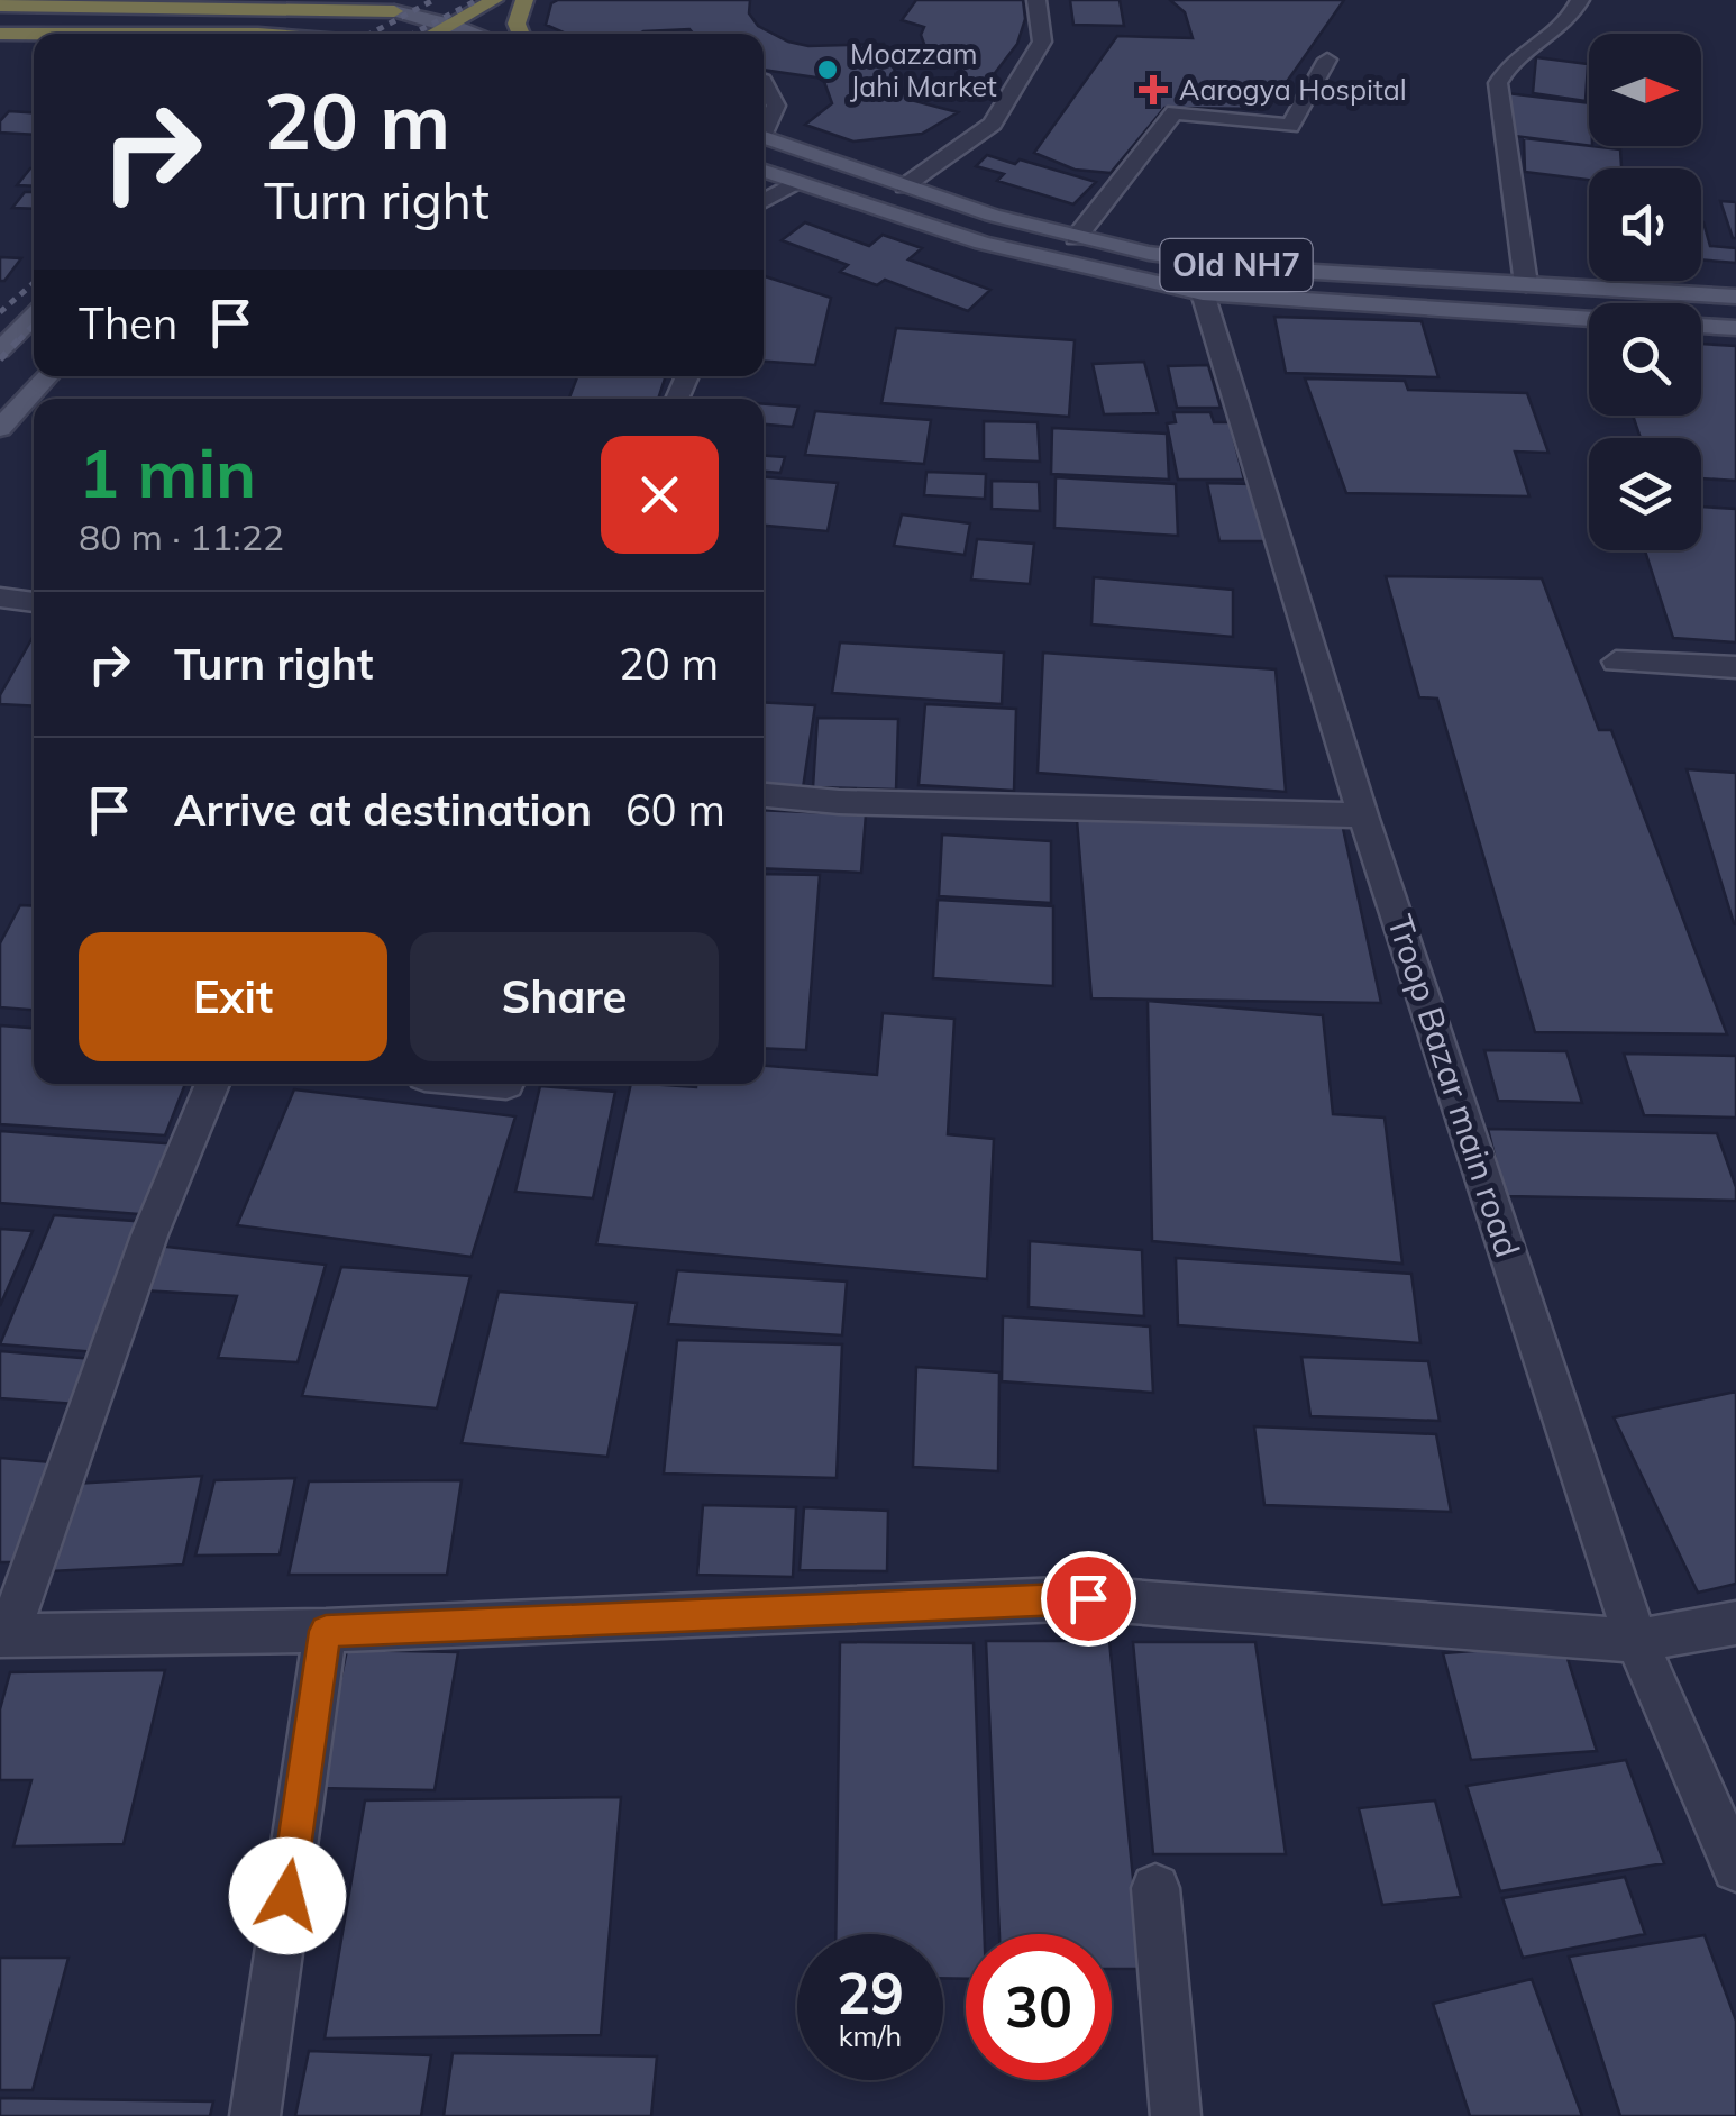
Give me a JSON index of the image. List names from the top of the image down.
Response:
{
  "streets": {
    "main road": ["Old NH7"],
    "street": ["Troop Bazar main road"]
  },
  "crossings": [
    ["Old NH7", "Troop Bazar main road"]
  ],
  "places": {
    "other": ["Moazzam Jahi Market"],
    "health": ["Aarogya Hospital"]
  },
  "north": "right",
  "page": {
    "turn": ["20 m", "Turn right"],
    "then": "Then",
    "heading": ["1 min", "80 m · 11:22"],
    "list": [
      {
        "name": "Turn right",
        "value": "20 m"
      },
      {
        "name": "Arrive at destination",
        "value": "60 m"
      }
    ],
    "buttons": ["Exit", "Share"],
    "speed": "29 km/h",
    "limit": "30"
  }
}
